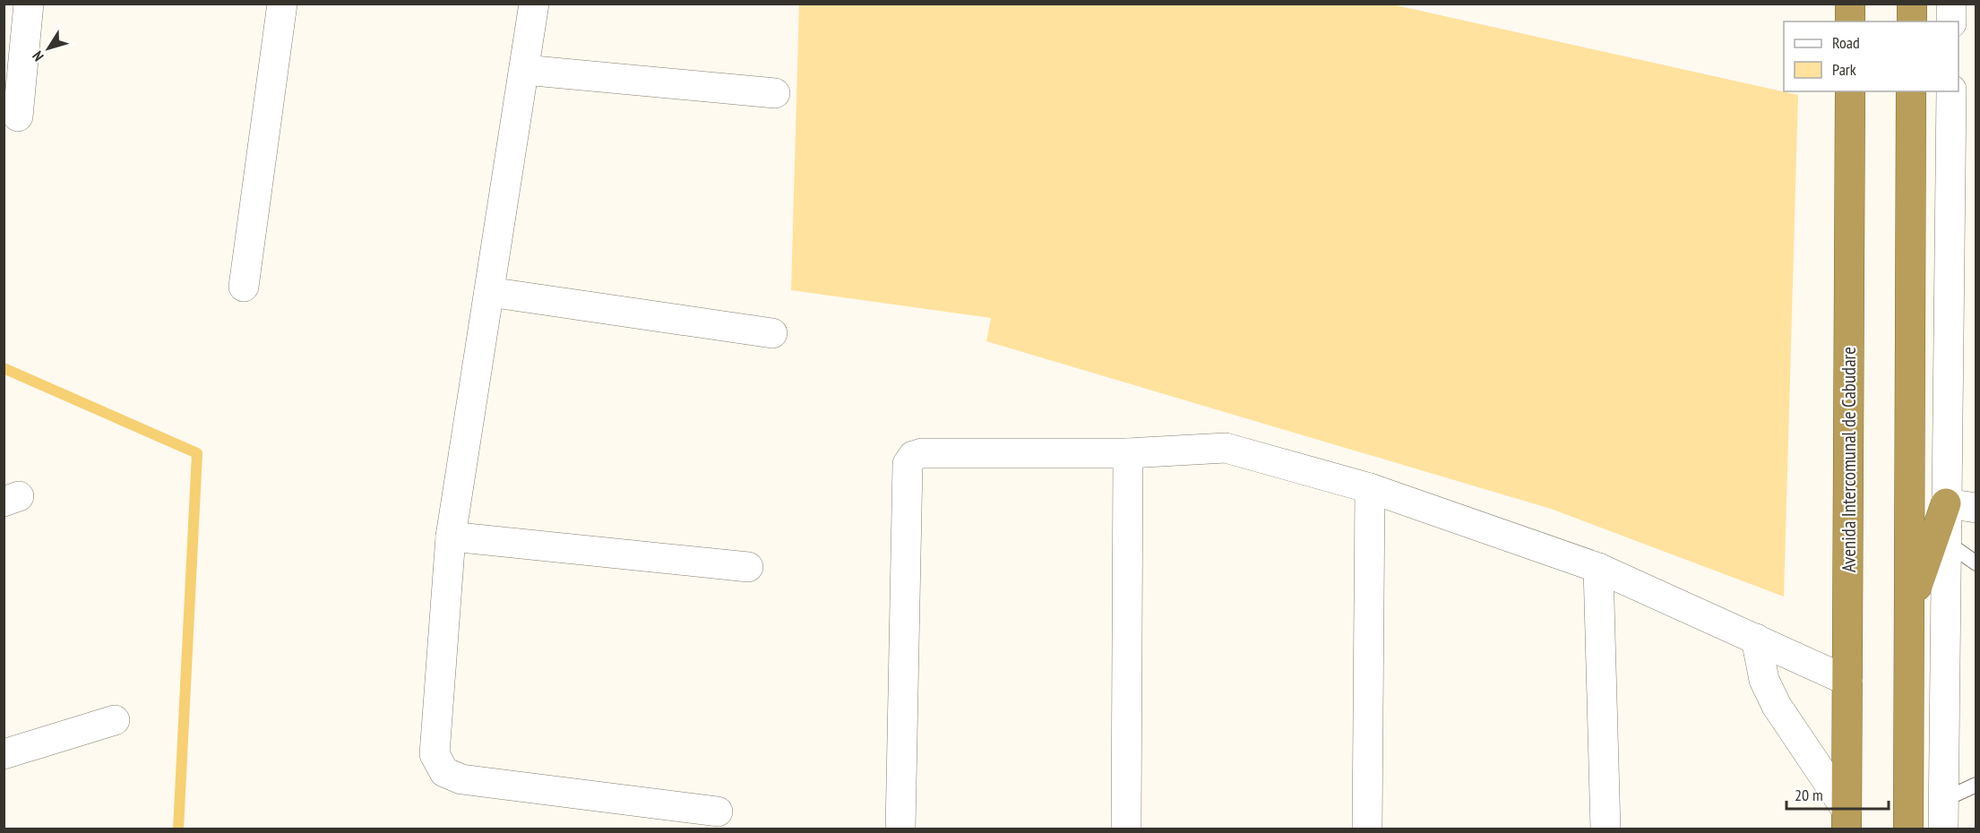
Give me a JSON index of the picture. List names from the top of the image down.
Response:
{
  "streets": {
    "highway": ["Avenida Intercomunal de Cabudare"]
  },
  "legend": ["Road", "Park"],
  "scale_bar": "20 m",
  "north": "bottom left"
}
